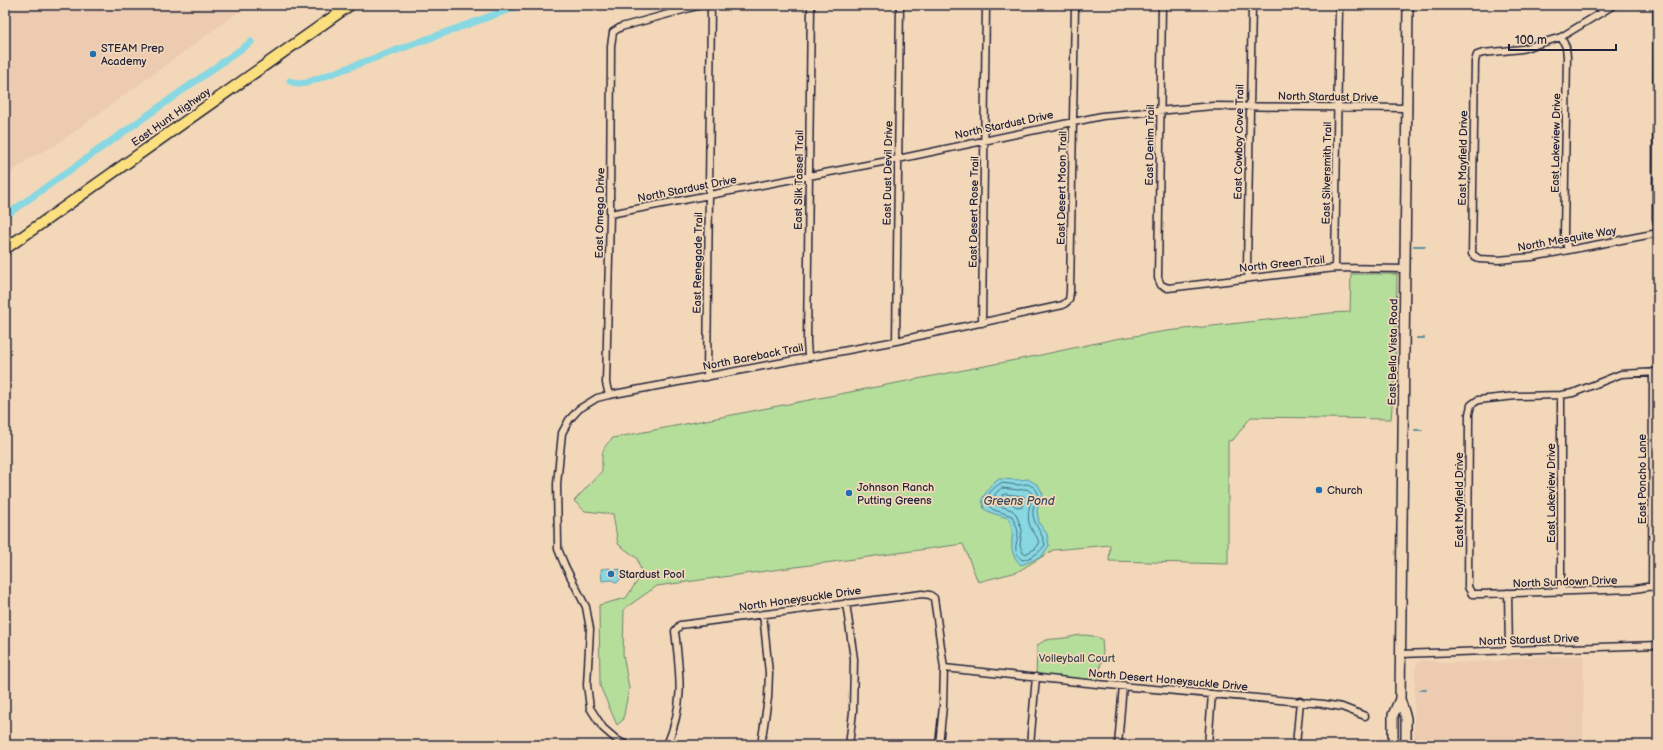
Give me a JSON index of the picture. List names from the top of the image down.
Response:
{
  "streets": {
    "main road": ["East Hunt Highway"],
    "street": [
      "North Stardust Drive",
      "East Cowboy Cove Trail",
      "East Lakeview Drive",
      "East Denim Trail",
      "East Mayfield Drive",
      "East Dust Devil Drive",
      "East Silversmith Trail",
      "East Silk Tassel Trail",
      "East Desert Moon Trail",
      "East Desert Rose Trail",
      "East Omega Drive",
      "North Mesquite Way",
      "East Renegade Trail",
      "North Green Trail",
      "East Bella Vista Road",
      "North Bareback Trail",
      "East Poncho Lane",
      "North Sundown Drive",
      "North Honeysuckle Drive",
      "North Desert Honeysuckle Drive"
    ]
  },
  "crossings": [
    ["North Stardust Drive", "East Cowboy Cove Trail"],
    ["North Stardust Drive", "East Denim Trail"],
    ["North Stardust Drive", "East Dust Devil Drive"],
    ["North Stardust Drive", "East Silversmith Trail"],
    ["North Stardust Drive", "East Silk Tassel Trail"],
    ["North Stardust Drive", "East Desert Moon Trail"],
    ["North Stardust Drive", "East Desert Rose Trail"],
    ["North Stardust Drive", "East Omega Drive"],
    ["North Stardust Drive", "East Renegade Trail"],
    ["North Stardust Drive", "East Bella Vista Road"],
    ["East Cowboy Cove Trail", "North Green Trail"],
    ["East Lakeview Drive", "East Mayfield Drive"],
    ["East Lakeview Drive", "North Mesquite Way"],
    ["East Lakeview Drive", "North Sundown Drive"],
    ["East Denim Trail", "North Green Trail"],
    ["East Mayfield Drive", "North Mesquite Way"],
    ["East Mayfield Drive", "North Sundown Drive"],
    ["East Dust Devil Drive", "North Bareback Trail"],
    ["East Silversmith Trail", "North Green Trail"],
    ["East Silk Tassel Trail", "North Bareback Trail"],
    ["East Desert Moon Trail", "North Bareback Trail"],
    ["East Desert Rose Trail", "North Bareback Trail"],
    ["East Omega Drive", "North Bareback Trail"],
    ["East Renegade Trail", "North Bareback Trail"],
    ["North Green Trail", "East Bella Vista Road"],
    ["East Poncho Lane", "North Sundown Drive"],
    ["North Honeysuckle Drive", "North Desert Honeysuckle Drive"]
  ],
  "water": ["Greens Pond"],
  "parks": ["Volleyball Court"],
  "places": [
    "STEAM Prep Academy",
    "Church",
    "Johnson Ranch Putting Greens",
    "Stardust Pool"
  ],
  "scale_bar": "100 m"
}
